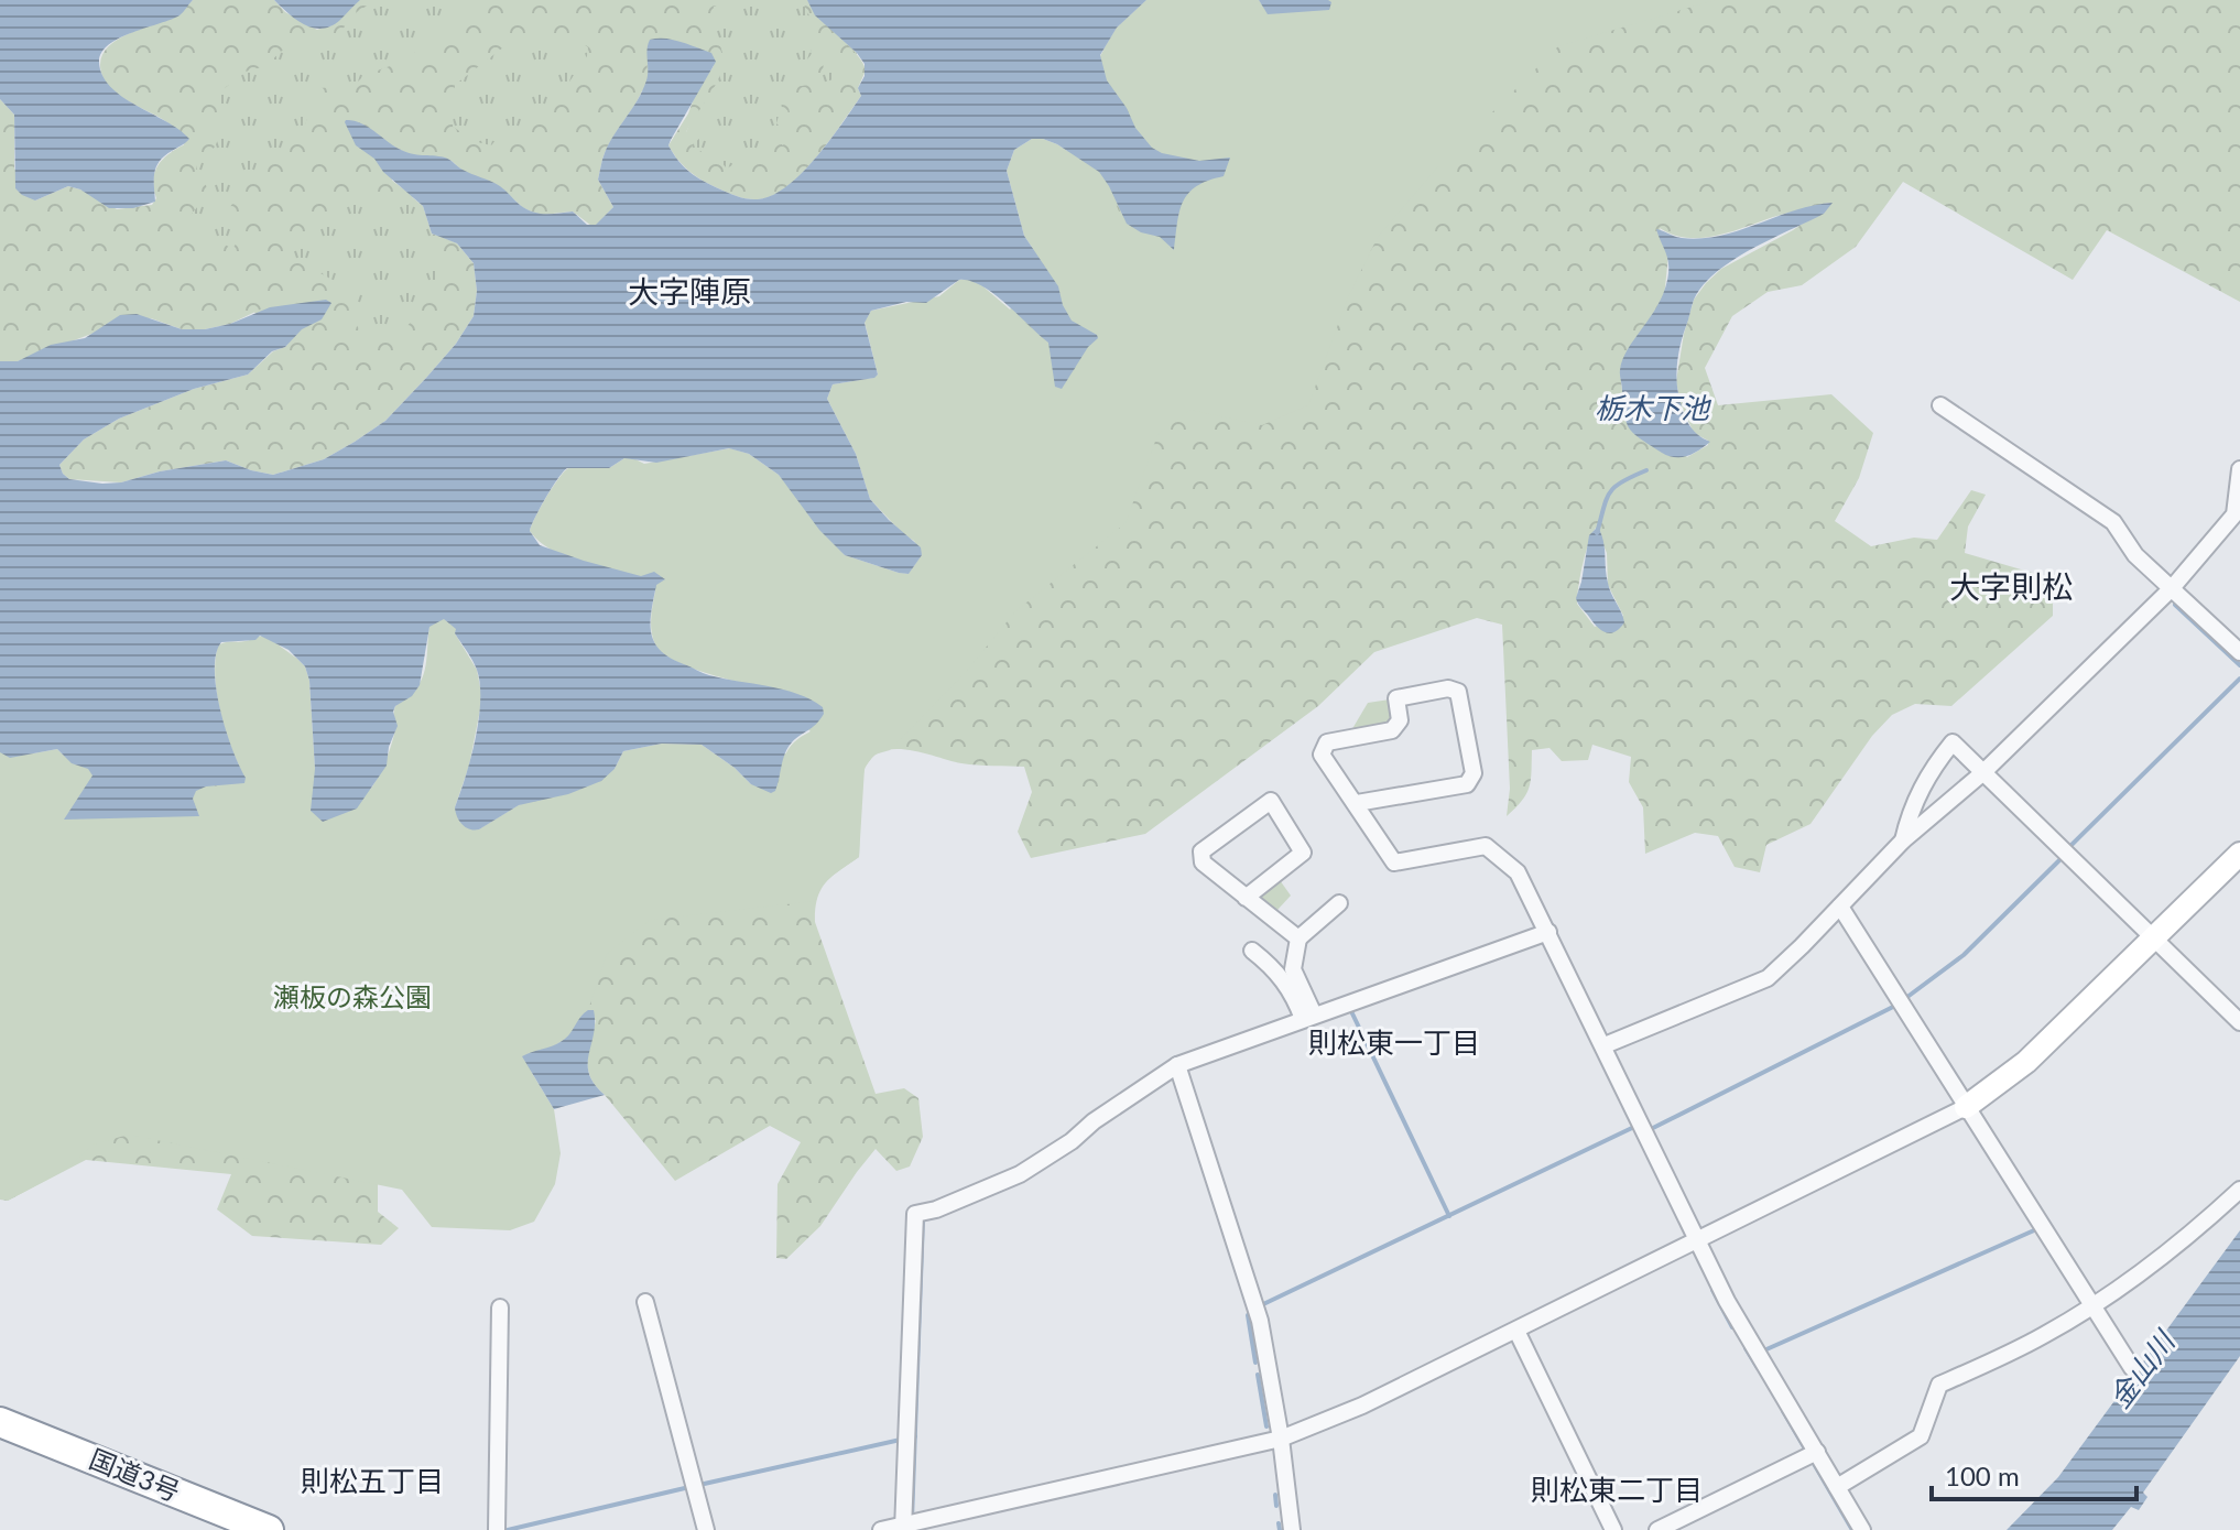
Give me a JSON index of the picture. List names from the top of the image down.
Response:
{
  "streets": {
    "highway": ["国道3号"]
  },
  "districts": [
    "大字陣原",
    "大字則松",
    "則松東一丁目",
    "則松五丁目",
    "則松東二丁目"
  ],
  "water": ["栃木下池", "金山川"],
  "parks": ["瀬板の森公園"],
  "scale_bar": "100 m"
}
